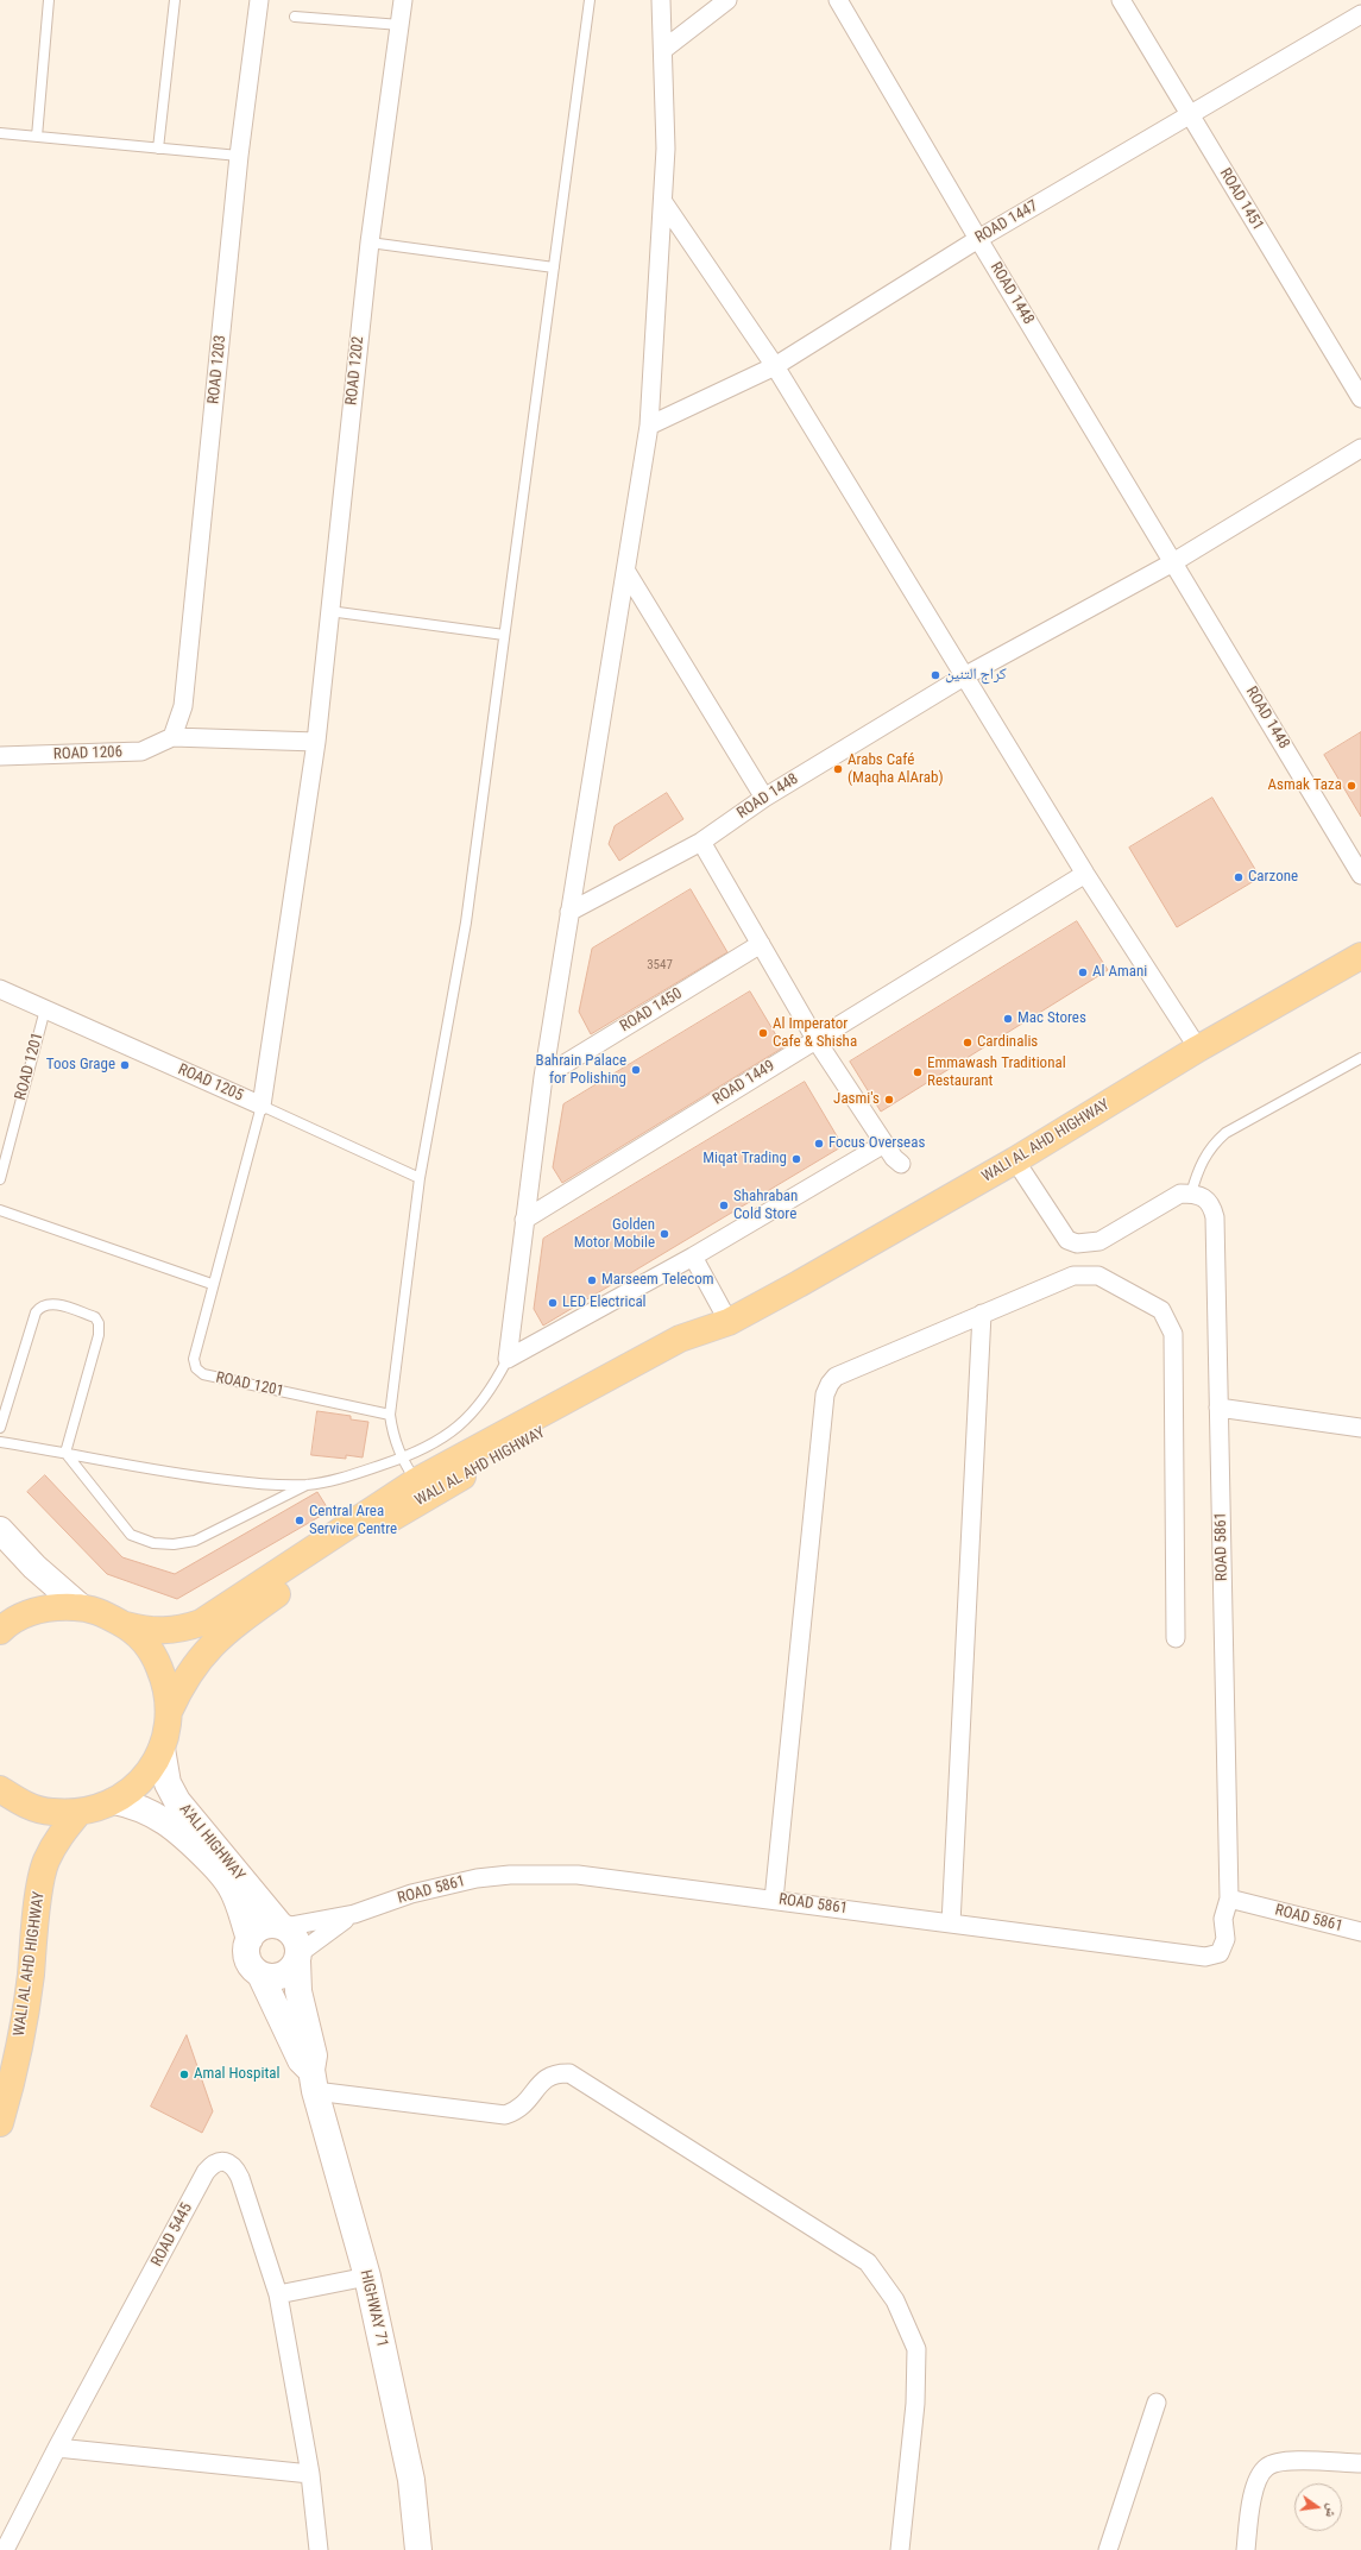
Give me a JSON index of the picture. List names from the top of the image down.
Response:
{
  "streets": {
    "main road": ["WALI AL AHD HIGHWAY"],
    "street": [
      "ROAD 1451",
      "ROAD 1447",
      "ROAD 1448",
      "ROAD 1203",
      "ROAD 1202",
      "ROAD 1206",
      "ROAD 1450",
      "ROAD 1205",
      "ROAD 1449",
      "ROAD 5861",
      "A'ALI HIGHWAY",
      "ROAD 5445",
      "HIGHWAY 71"
    ],
    "lane": ["ROAD 1201"]
  },
  "crossings": [
    ["ROAD 1451", "ROAD 1447"],
    ["ROAD 1447", "ROAD 1448"],
    ["ROAD 1203", "ROAD 1206"],
    ["ROAD 1202", "ROAD 1201"],
    ["ROAD 1202", "ROAD 1205"],
    ["ROAD 1201", "ROAD 1205"],
    ["ROAD 5861", "A'ALI HIGHWAY"],
    ["ROAD 5861", "HIGHWAY 71"],
    ["A'ALI HIGHWAY", "HIGHWAY 71"]
  ],
  "places": [
    "كراج التنين",
    "Arabs Café (Maqha AlArab)",
    "Asmak Taza",
    "Carzone",
    "Al Amani",
    "Mac Stores",
    "Al Imperator Cafe & Shisha",
    "Cardinalis",
    "Toos Grage",
    "Bahrain Palace for Polishing",
    "Emmawash Traditional Restaurant",
    "Jasmi's",
    "Focus Overseas",
    "Miqat Trading",
    "Shahraban Cold Store",
    "Golden Motor Mobile",
    "Marseem Telecom",
    "LED Electrical",
    "Central Area Service Centre",
    "Amal Hospital"
  ],
  "house_numbers": ["3547"],
  "north": "right"
}
